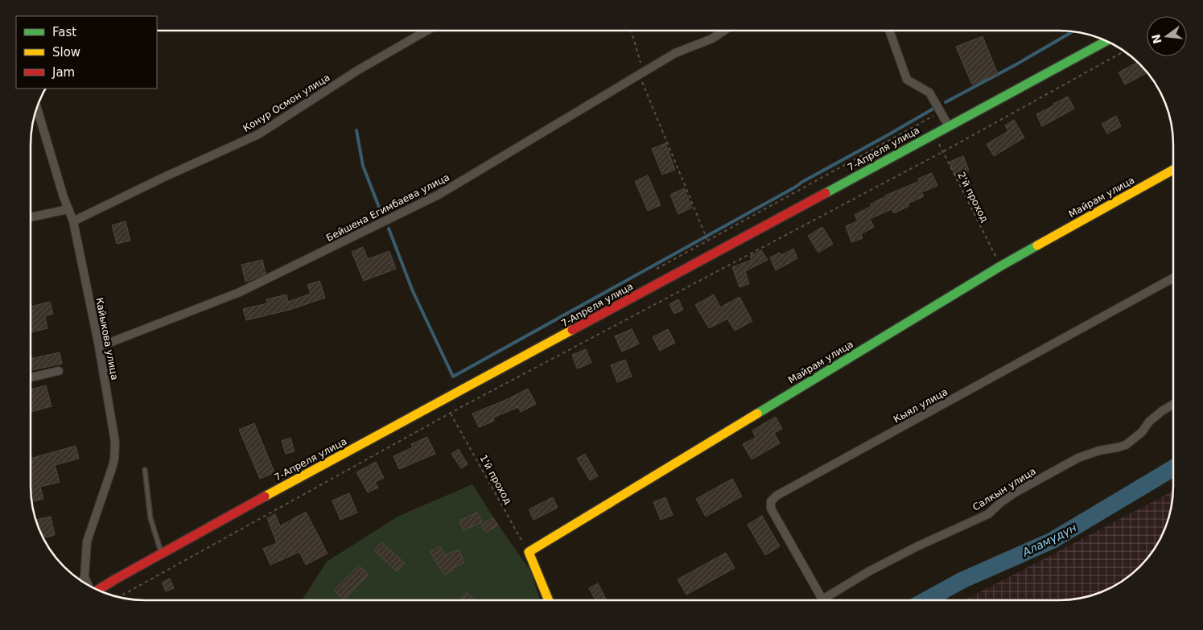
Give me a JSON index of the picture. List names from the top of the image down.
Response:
{
  "streets": {
    "main road": ["7-Апреля улица", "Майрам улица"],
    "street": [
      "Конур Осмон улица",
      "Бейшена Егимбаева улица",
      "Кайыкова улица",
      "Кыял улица",
      "Салкын улица"
    ],
    "path": ["2'й проход", "1'й проход"]
  },
  "crossings": [
    ["Конур Осмон улица", "Кайыкова улица"],
    ["7-Апреля улица", "2'й проход"],
    ["2'й проход", "Майрам улица"],
    ["Майрам улица", "1'й проход"],
    ["Бейшена Егимбаева улица", "Кайыкова улица"],
    ["Кыял улица", "Салкын улица"]
  ],
  "water": ["Аламүдүн"],
  "legend": ["Fast", "Slow", "Jam"],
  "north": "left"
}
